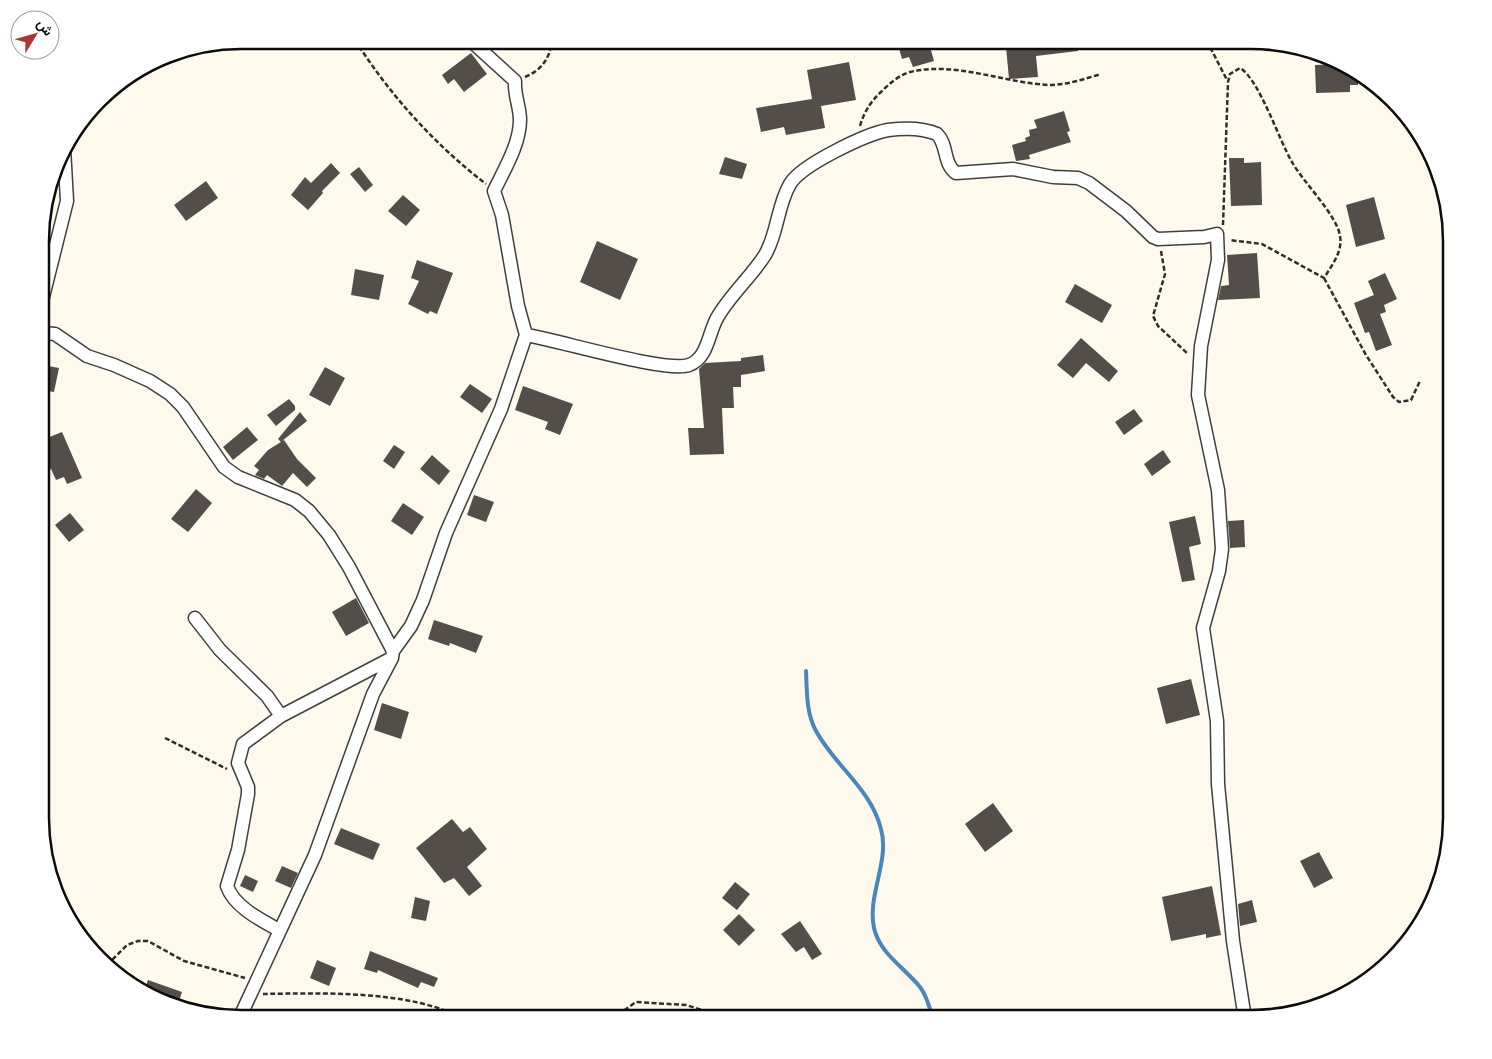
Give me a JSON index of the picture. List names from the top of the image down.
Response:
{
  "north": "top right"
}
